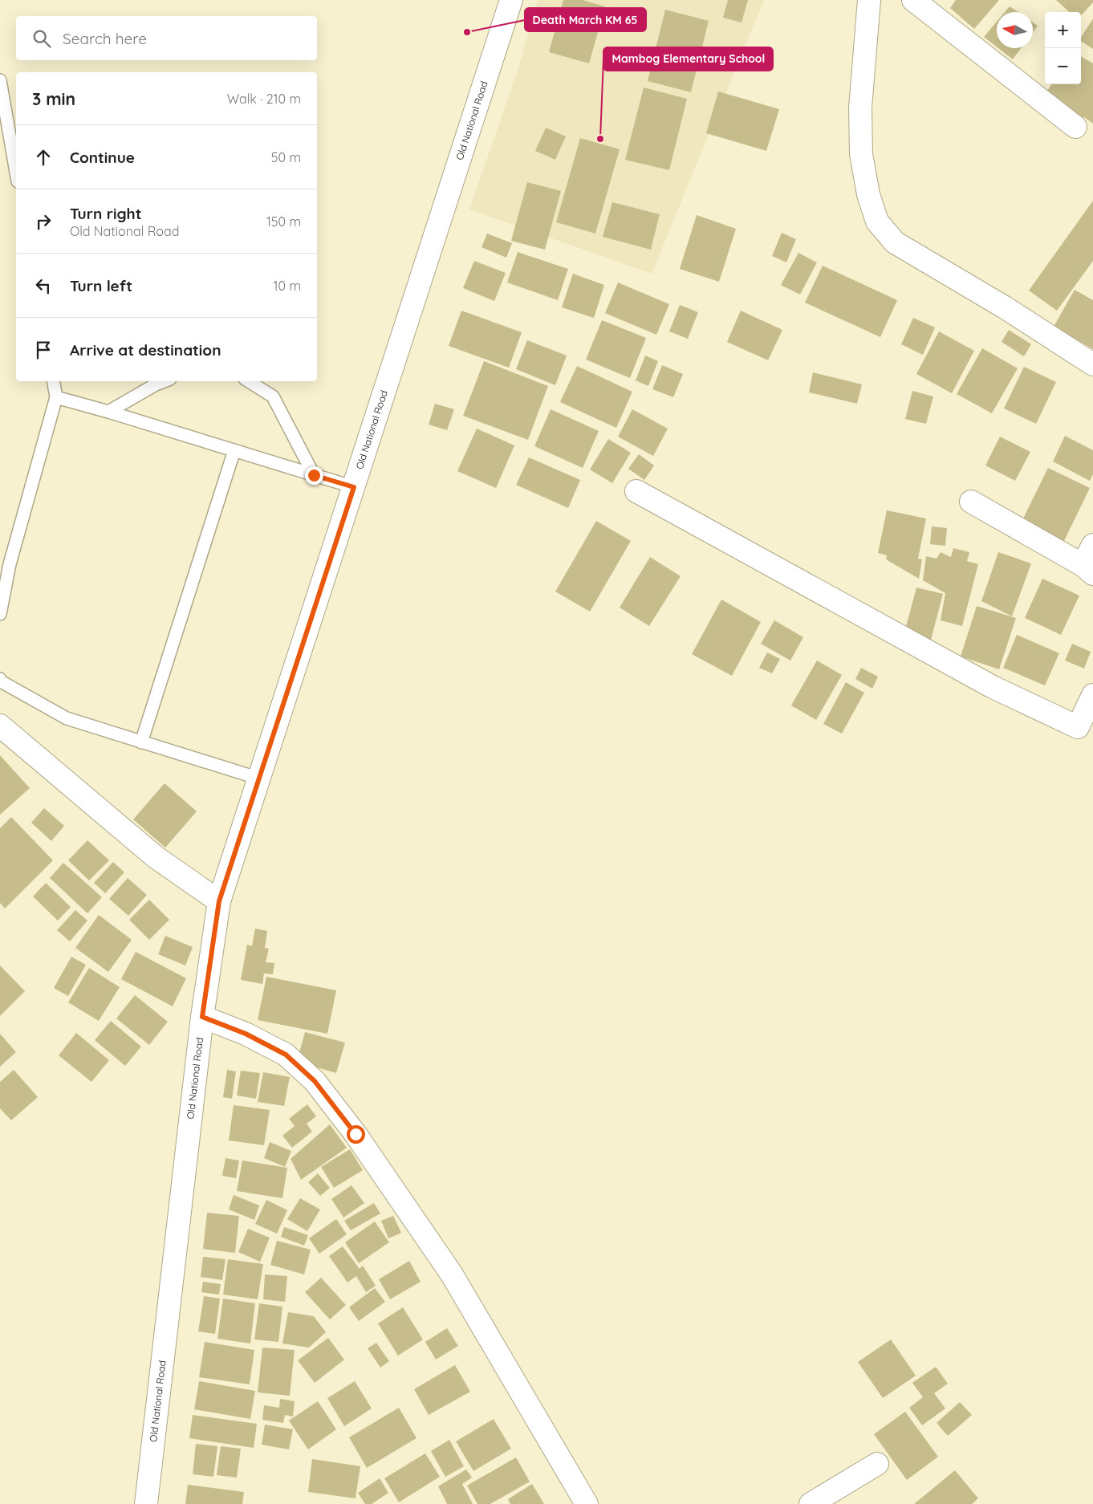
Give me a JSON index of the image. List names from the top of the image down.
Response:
{
  "streets": {
    "street": ["Old National Road"]
  },
  "places": ["Death March KM 65", "Mambog Elementary School"],
  "north": "left",
  "page": {
    "map_buttons": ["+", "−"],
    "search": "Search here",
    "heading": ["3 min", "Walk · 210 m"],
    "list": [
      ["Continue", "50 m"],
      ["Turn right", "Old National Road", "150 m"],
      ["Turn left", "10 m"],
      "Arrive at destination"
    ]
  }
}
